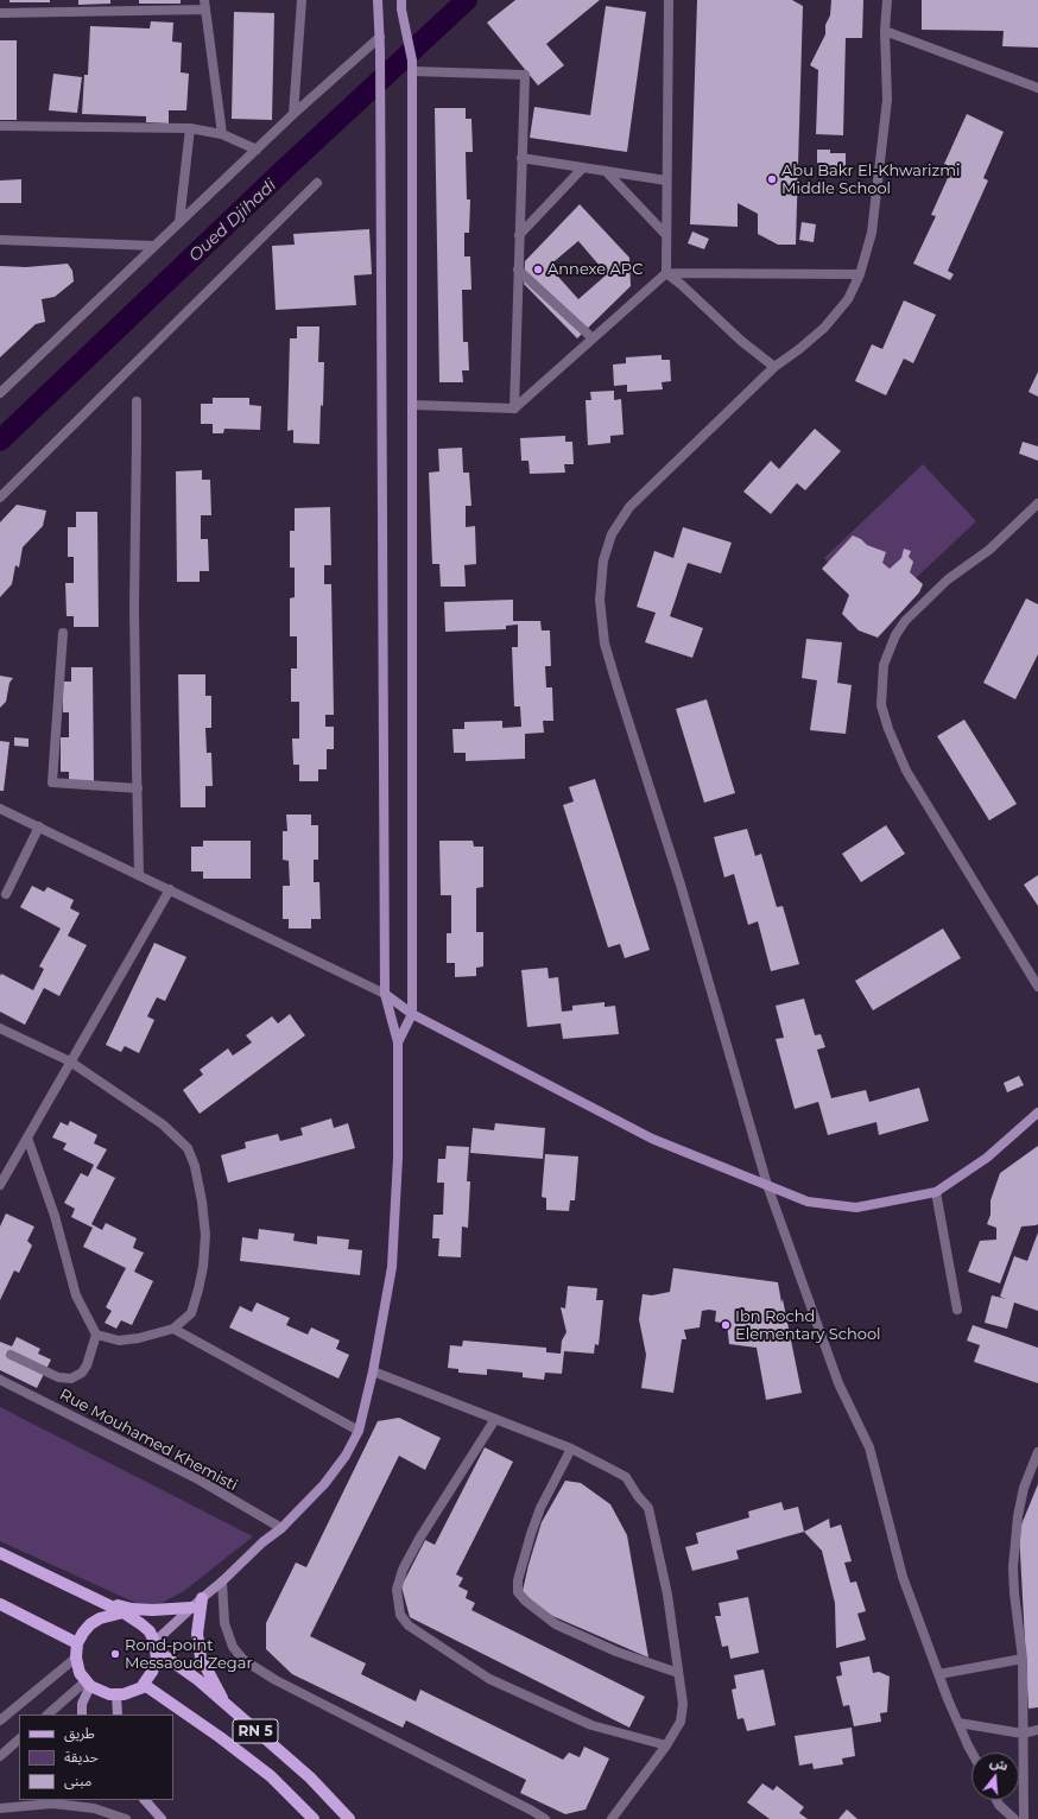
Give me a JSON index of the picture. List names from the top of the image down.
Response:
{
  "streets": {
    "main road": ["RN 5"],
    "street": ["Rue Mouhamed Khemisti"]
  },
  "water": ["Oued Djihadi"],
  "places": [
    "Abu Bakr El-Khwarizmi Middle School",
    "Annexe APC",
    "Ibn Rochd Elementary School",
    "Rond-point Messaoud Zegar"
  ],
  "legend": ["طريق", "حديقة", "مبنى"],
  "north": "top"
}
